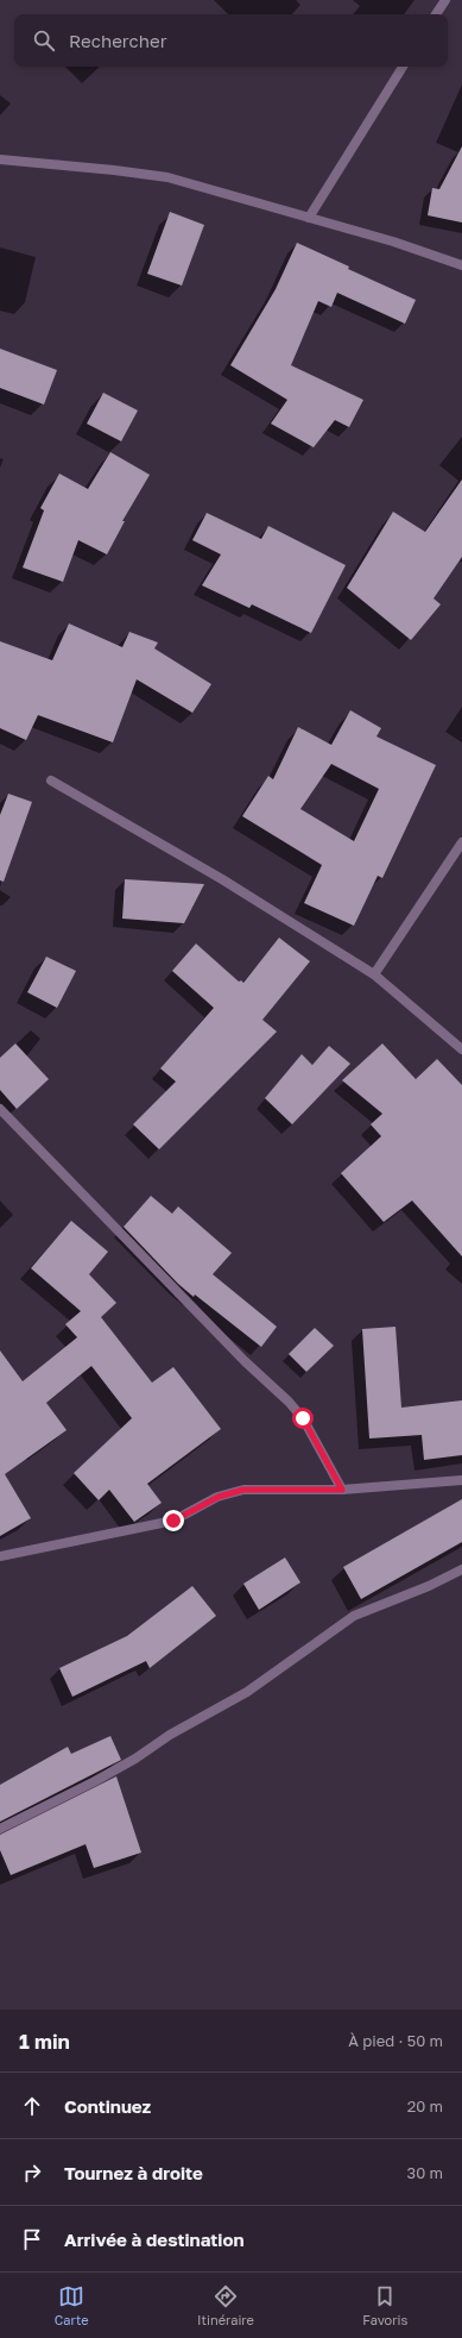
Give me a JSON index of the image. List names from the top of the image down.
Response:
{
  "page": {
    "search": "Rechercher",
    "heading": ["1 min", "À pied · 50 m"],
    "list": [
      ["Continuez", "20 m"],
      ["Tournez à droite", "30 m"],
      "Arrivée à destination"
    ],
    "nav": ["Carte", "Itinéraire", "Favoris"]
  }
}
